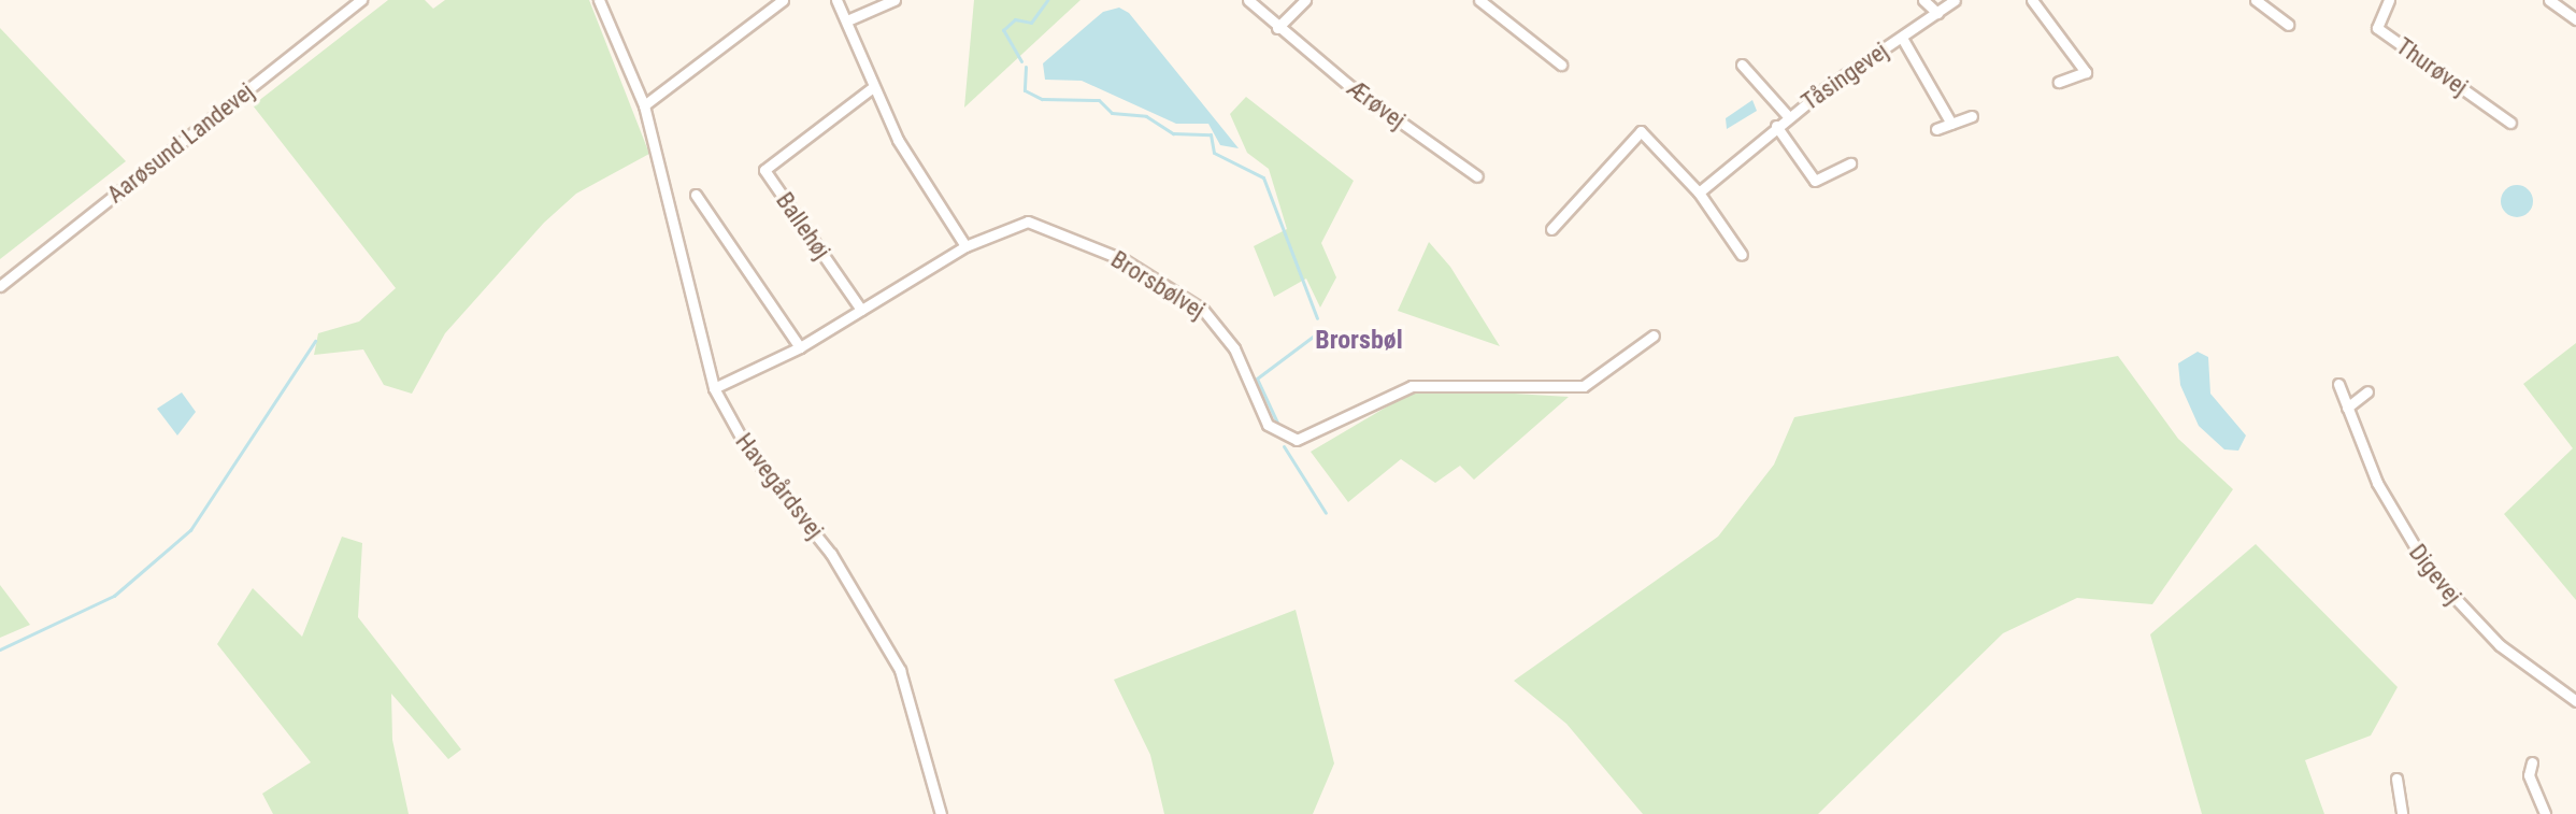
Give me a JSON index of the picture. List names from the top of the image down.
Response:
{
  "streets": {
    "street": [
      "Thurøvej",
      "Tåsingevej",
      "Ærøvej",
      "Aarøsund Landevej",
      "Ballehøj",
      "Brorsbølvej",
      "Havegårdsvej",
      "Digevej"
    ]
  },
  "crossings": [
    ["Ballehøj", "Brorsbølvej"],
    ["Brorsbølvej", "Havegårdsvej"]
  ],
  "districts": ["Brorsbøl"]
}
